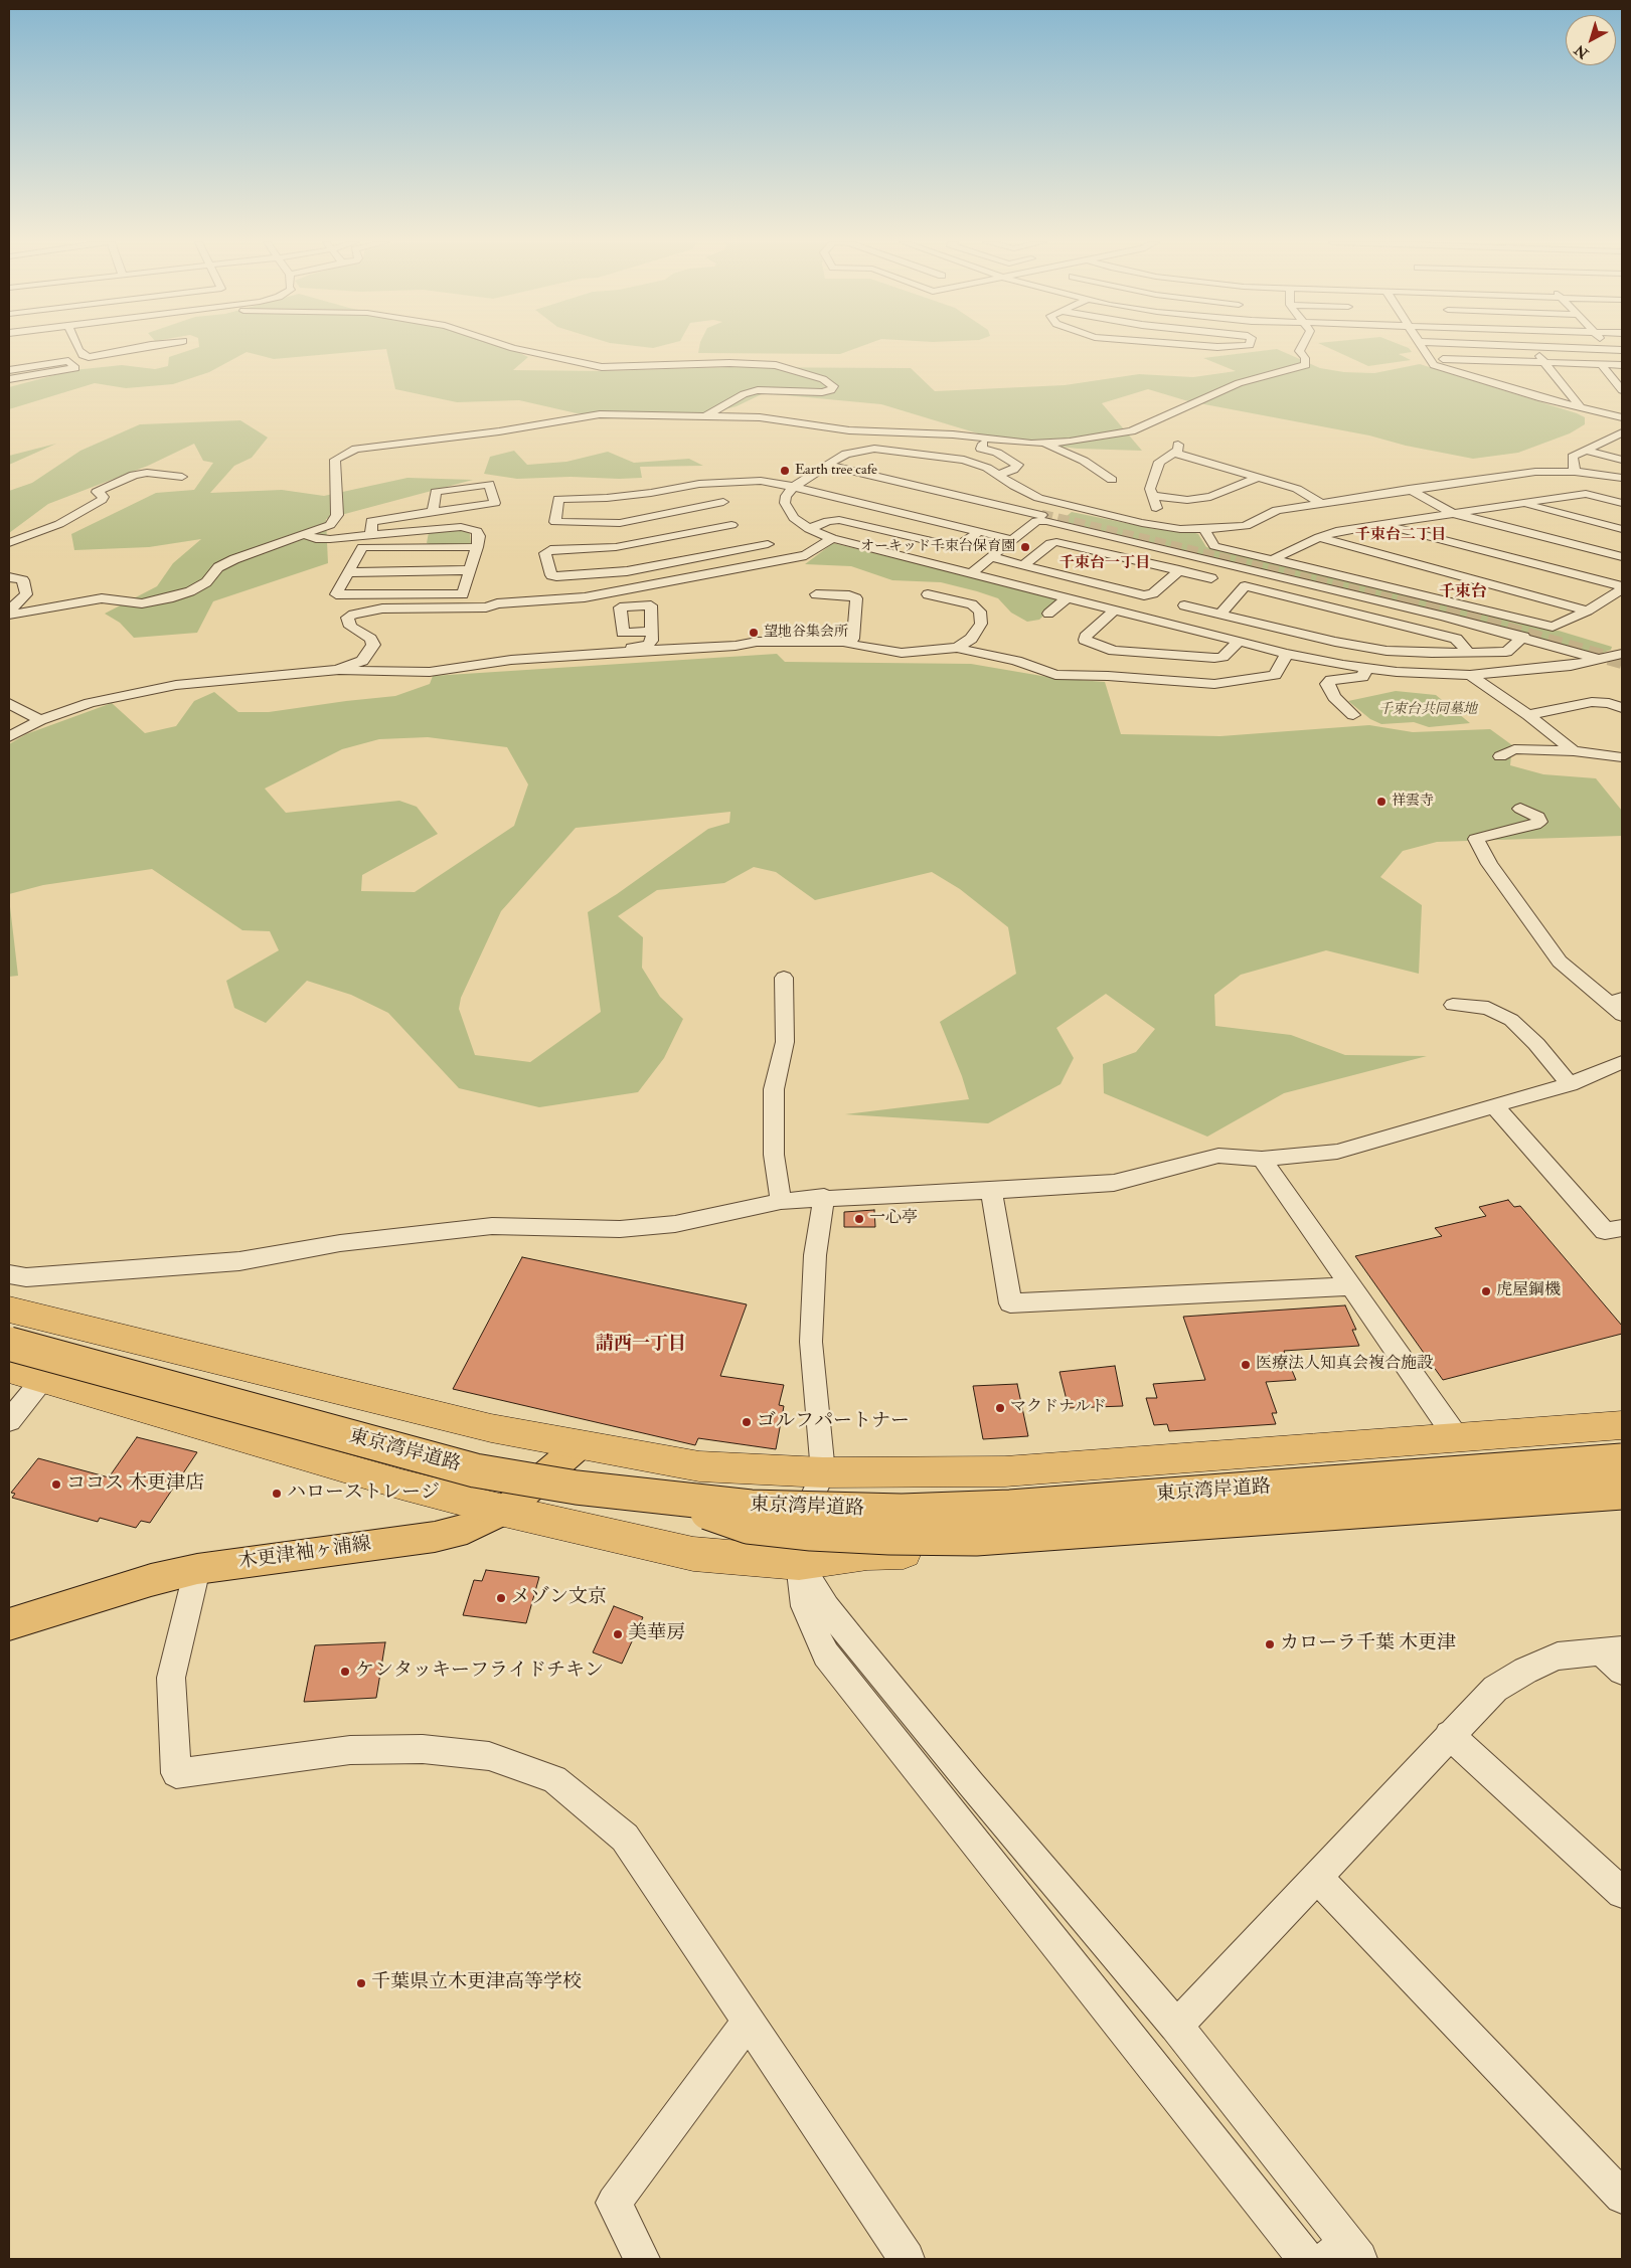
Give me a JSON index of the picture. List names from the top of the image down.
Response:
{
  "streets": {
    "highway": ["東京湾岸道路"],
    "main road": ["木更津袖ヶ浦線"]
  },
  "crossings": [
    ["東京湾岸道路", "木更津袖ヶ浦線"]
  ],
  "districts": [
    "千束台二丁目",
    "千束台一丁目",
    "千束台",
    "請西一丁目"
  ],
  "parks": ["千束台共同墓地"],
  "places": [
    "Earth tree cafe",
    "オーキッド千束台保育園",
    "望地谷集会所",
    "祥雲寺",
    "一心亭",
    "虎屋鋼機",
    "医療法人知真会複合施設",
    "マクドナルド",
    "ゴルフパートナー",
    "ココス 木更津店",
    "ハローストレージ",
    "メゾン文京",
    "美華房",
    "カローラ千葉 木更津",
    "ケンタッキーフライドチキン",
    "千葉県立木更津高等学校"
  ],
  "north": "bottom left"
}
